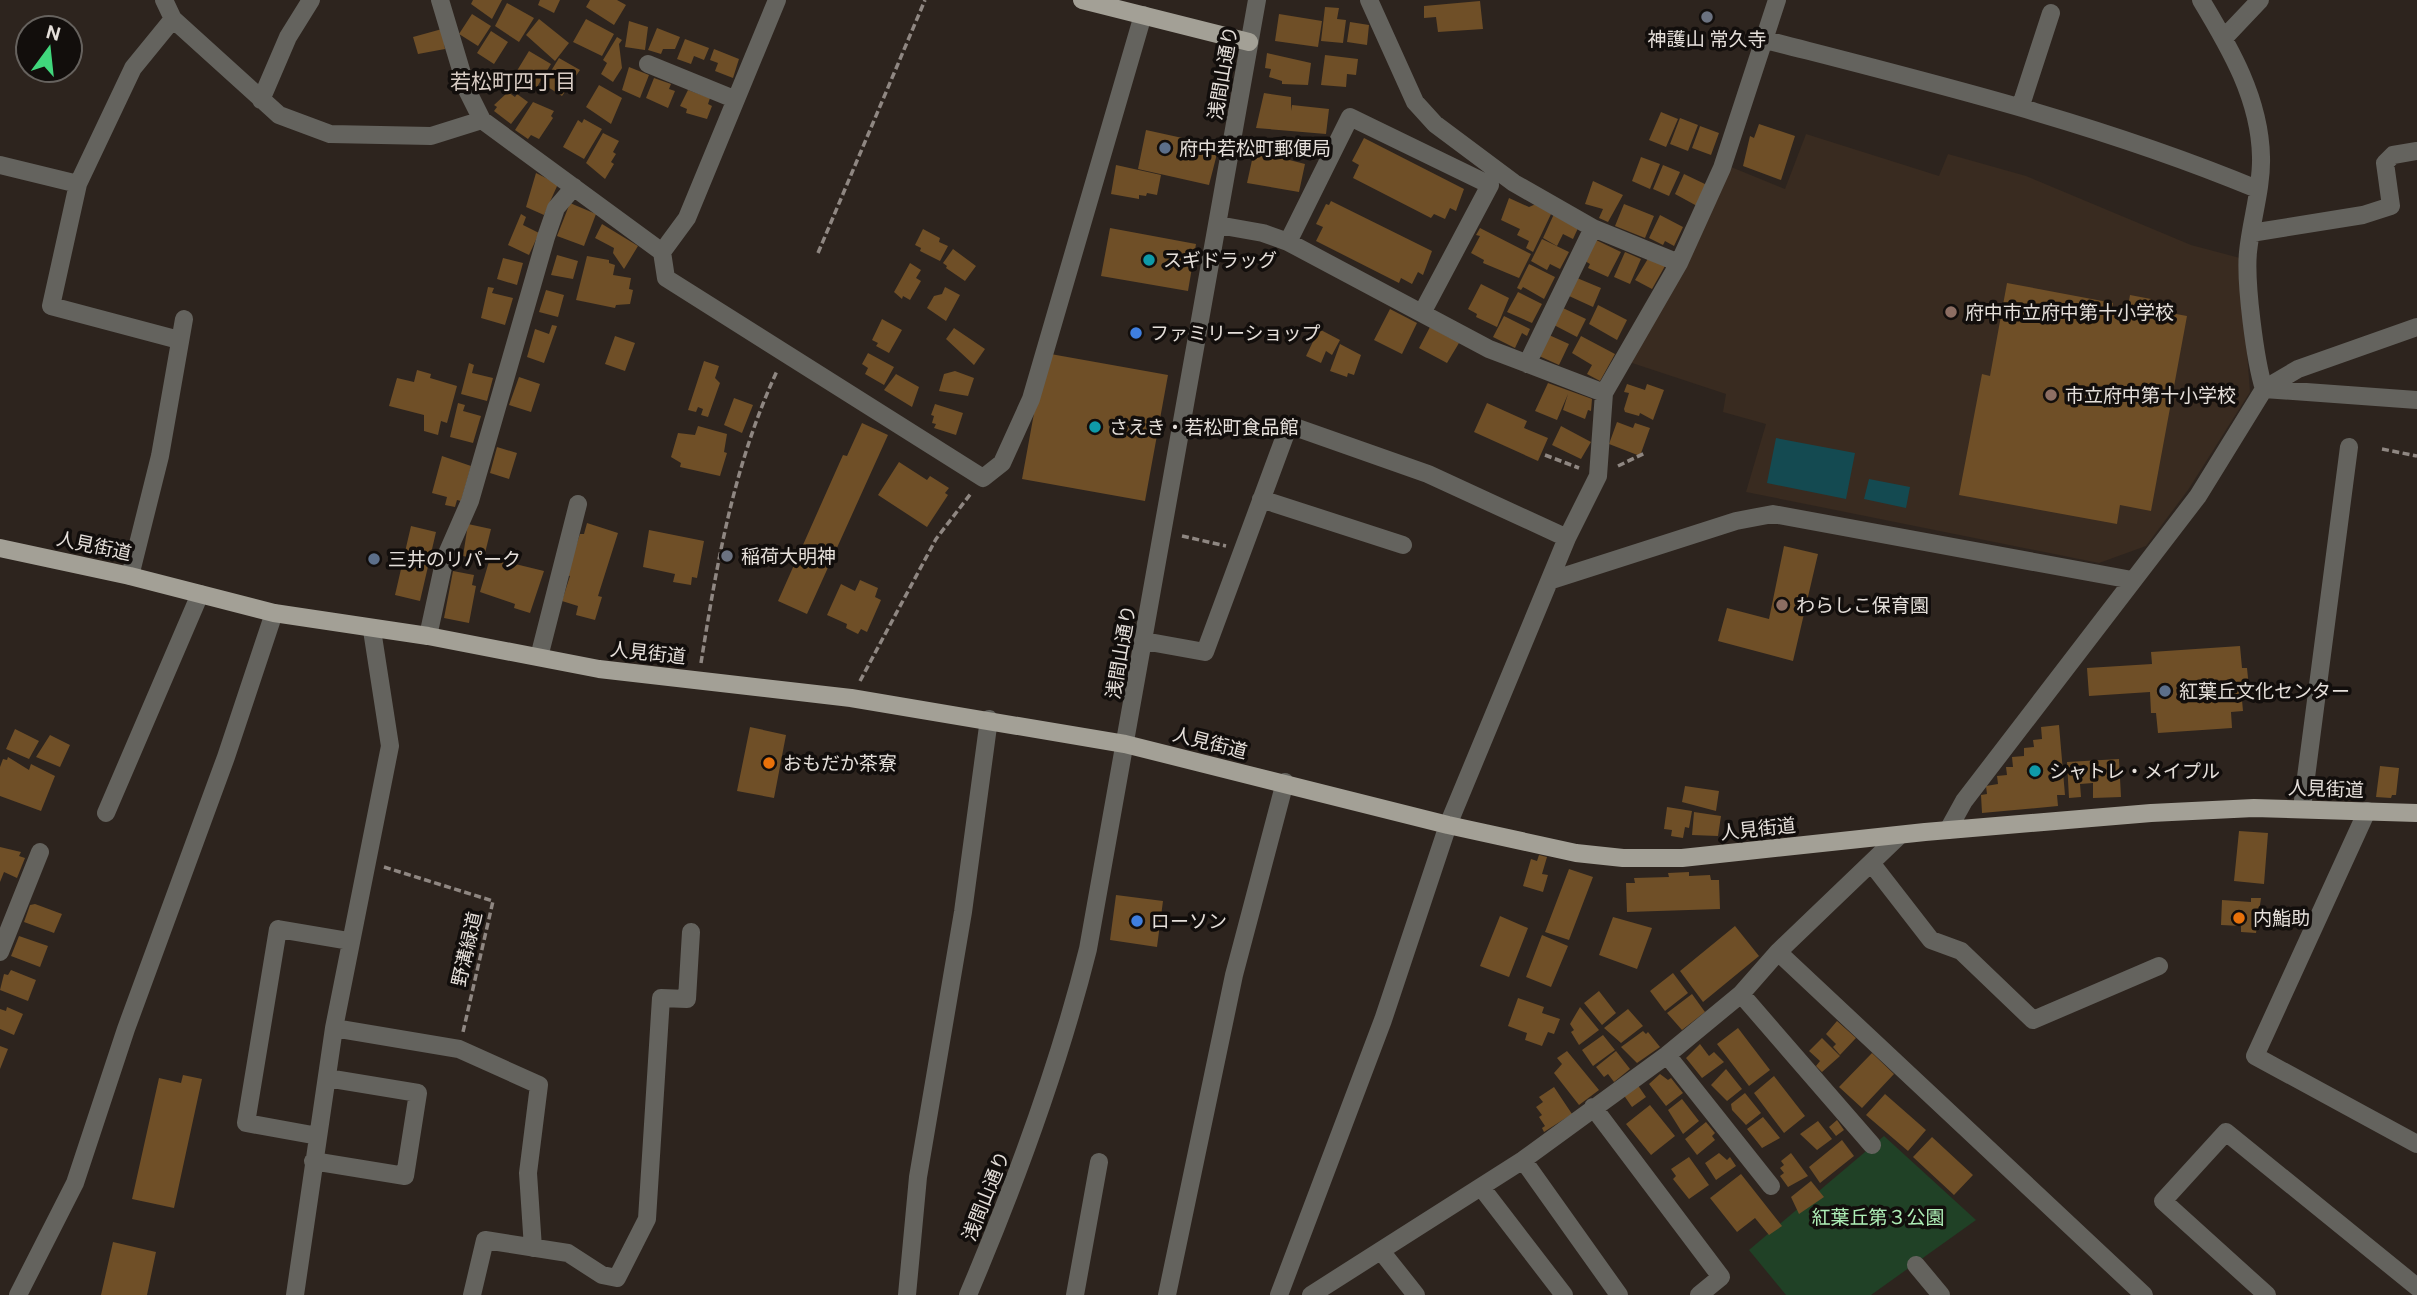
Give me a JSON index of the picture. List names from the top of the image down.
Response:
{
  "streets": {
    "main road": ["人見街道"],
    "street": ["浅間山通り"],
    "path": ["野溝緑道"]
  },
  "crossings": [
    ["浅間山通り", "人見街道"]
  ],
  "districts": ["若松町四丁目"],
  "parks": ["紅葉丘第３公園"],
  "places": [
    "神護山 常久寺",
    "府中若松町郵便局",
    "スギドラッグ",
    "府中市立府中第十小学校",
    "ファミリーショップ",
    "市立府中第十小学校",
    "さえき・若松町食品館",
    "稲荷大明神",
    "三井のリパーク",
    "わらしこ保育園",
    "紅葉丘文化センター",
    "おもだか茶寮",
    "シャトレ・メイプル",
    "内鮨助",
    "ローソン"
  ],
  "north": "top"
}
